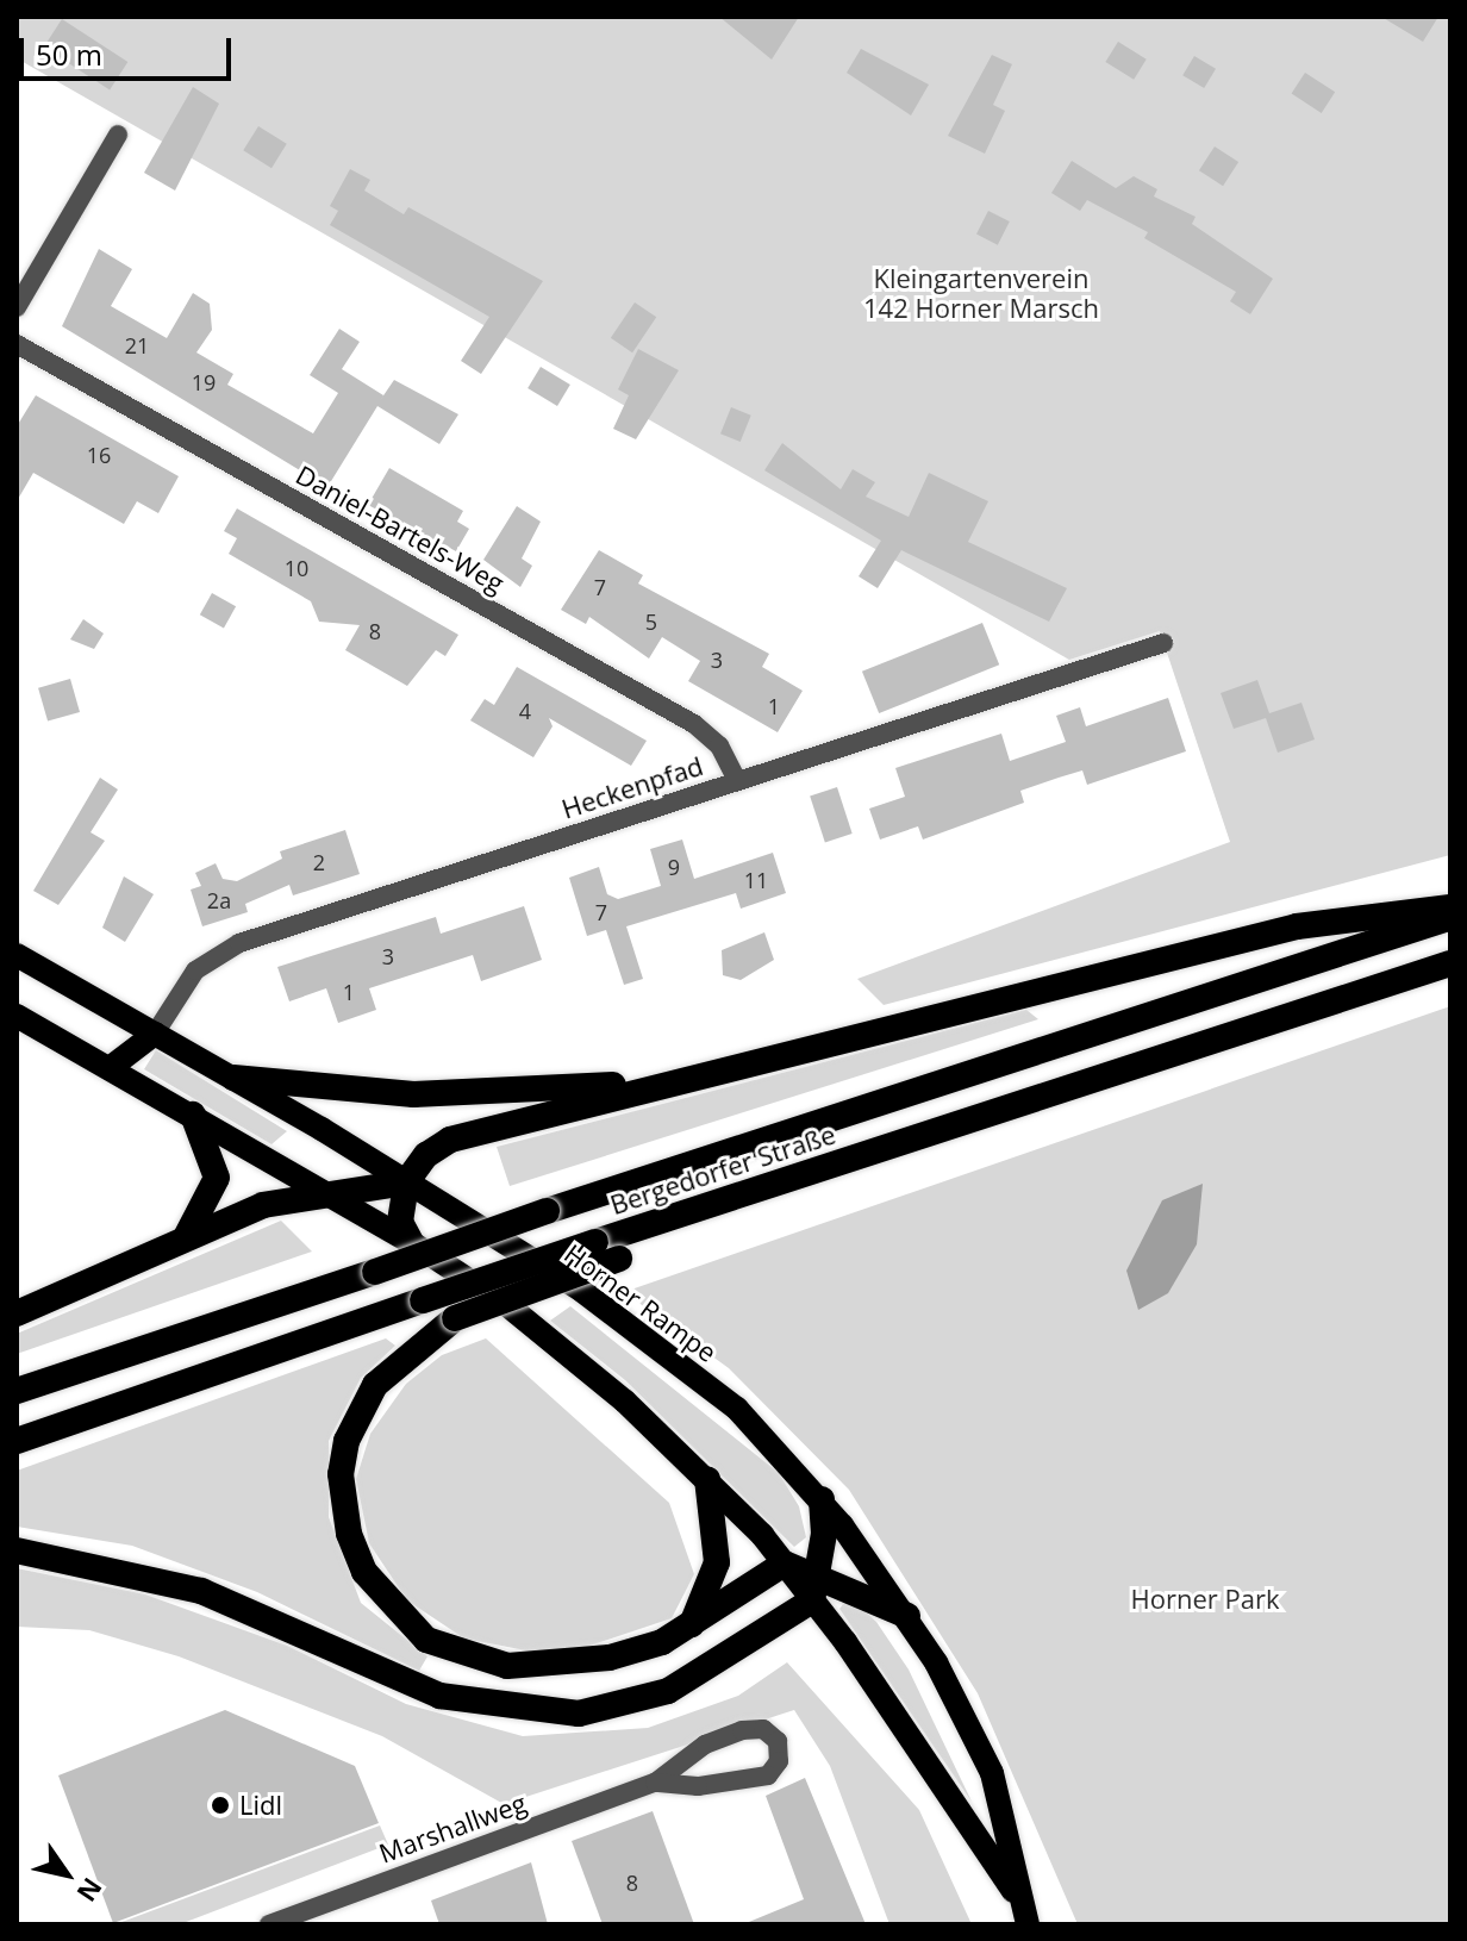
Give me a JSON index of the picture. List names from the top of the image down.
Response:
{
  "streets": {
    "highway": ["Bergedorfer Straße"],
    "main road": ["Horner Rampe"],
    "street": ["Daniel-Bartels-Weg", "Heckenpfad", "Marshallweg"]
  },
  "crossings": [
    ["Daniel-Bartels-Weg", "Heckenpfad"],
    ["Heckenpfad", "Horner Rampe"]
  ],
  "parks": ["Kleingartenverein 142 Horner Marsch", "Horner Park"],
  "places": ["Lidl"],
  "house_numbers": [
    "21",
    "19",
    "16",
    "10",
    "7",
    "5",
    "8",
    "3",
    "1",
    "4",
    "2",
    "9",
    "11",
    "2a",
    "7",
    "3",
    "1",
    "8"
  ],
  "scale_bar": "50 m",
  "north": "bottom right"
}
